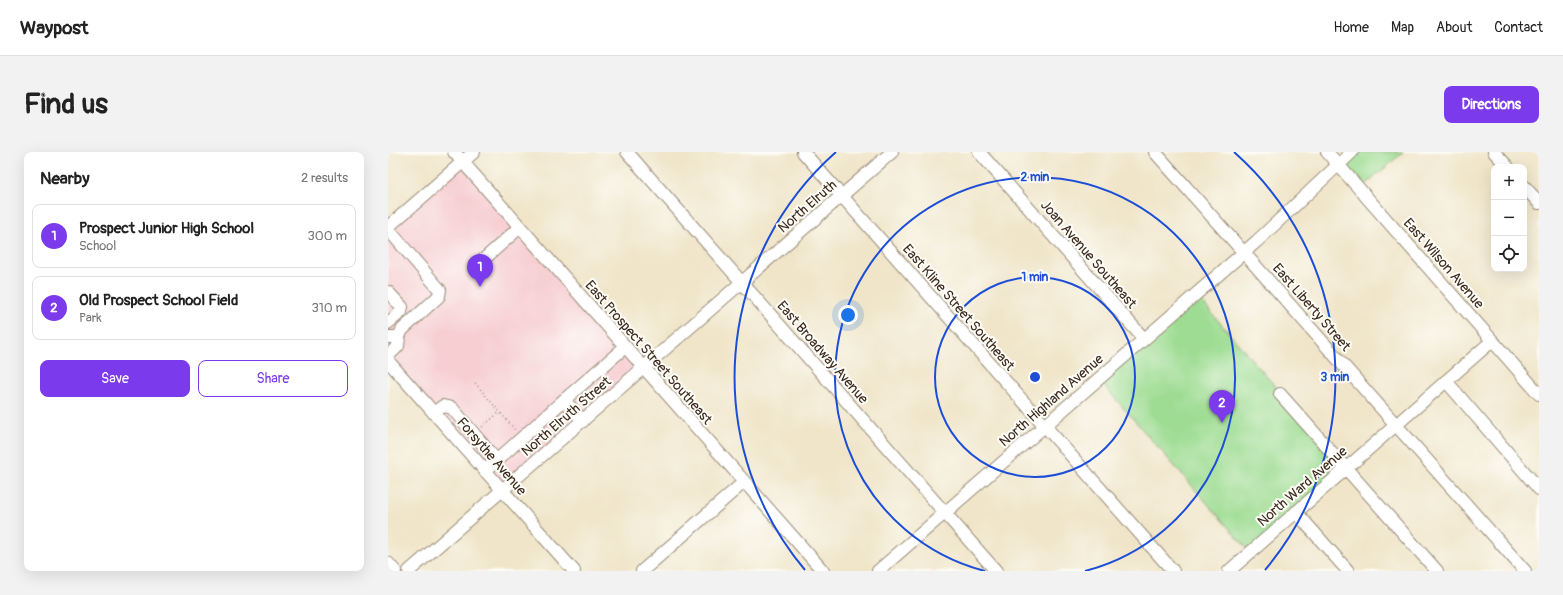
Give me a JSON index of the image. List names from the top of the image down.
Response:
{
  "streets": {
    "street": [
      "North Elruth",
      "Joan Avenue Southeast",
      "East Wilson Avenue",
      "East Kline Street Southeast",
      "East Liberty Street",
      "East Prospect Street Southeast",
      "East Broadway Avenue",
      "North Highland Avenue",
      "North Elruth Street",
      "Forsythe Avenue",
      "North Ward Avenue"
    ]
  },
  "crossings": [
    ["North Elruth", "East Kline Street Southeast"],
    ["North Elruth", "East Broadway Avenue"],
    ["North Elruth", "North Elruth Street"],
    ["Joan Avenue Southeast", "North Highland Avenue"],
    ["East Wilson Avenue", "North Highland Avenue"],
    ["East Wilson Avenue", "North Ward Avenue"],
    ["East Kline Street Southeast", "North Highland Avenue"],
    ["East Liberty Street", "North Highland Avenue"],
    ["East Liberty Street", "North Ward Avenue"],
    ["East Prospect Street Southeast", "North Elruth Street"],
    ["East Broadway Avenue", "North Highland Avenue"],
    ["East Broadway Avenue", "North Elruth Street"],
    ["North Elruth Street", "Forsythe Avenue"]
  ],
  "page": {
    "header": "Waypost",
    "nav": [
      "Home",
      "Map",
      "About",
      "Contact"
    ],
    "buttons": [
      "Directions",
      ["Save", "Share"]
    ],
    "title": "Find us",
    "heading": ["Nearby", "2 results"],
    "map_buttons": ["+", "−"],
    "list": [
      {
        "mark": "1",
        "name": "Prospect Junior High School",
        "note": "School",
        "value": "300 m"
      },
      {
        "mark": "2",
        "name": "Old Prospect School Field",
        "note": "Park",
        "value": "310 m"
      }
    ],
    "pins": ["1", "2"]
  },
  "rings": ["2 min", "1 min", "3 min"]
}
